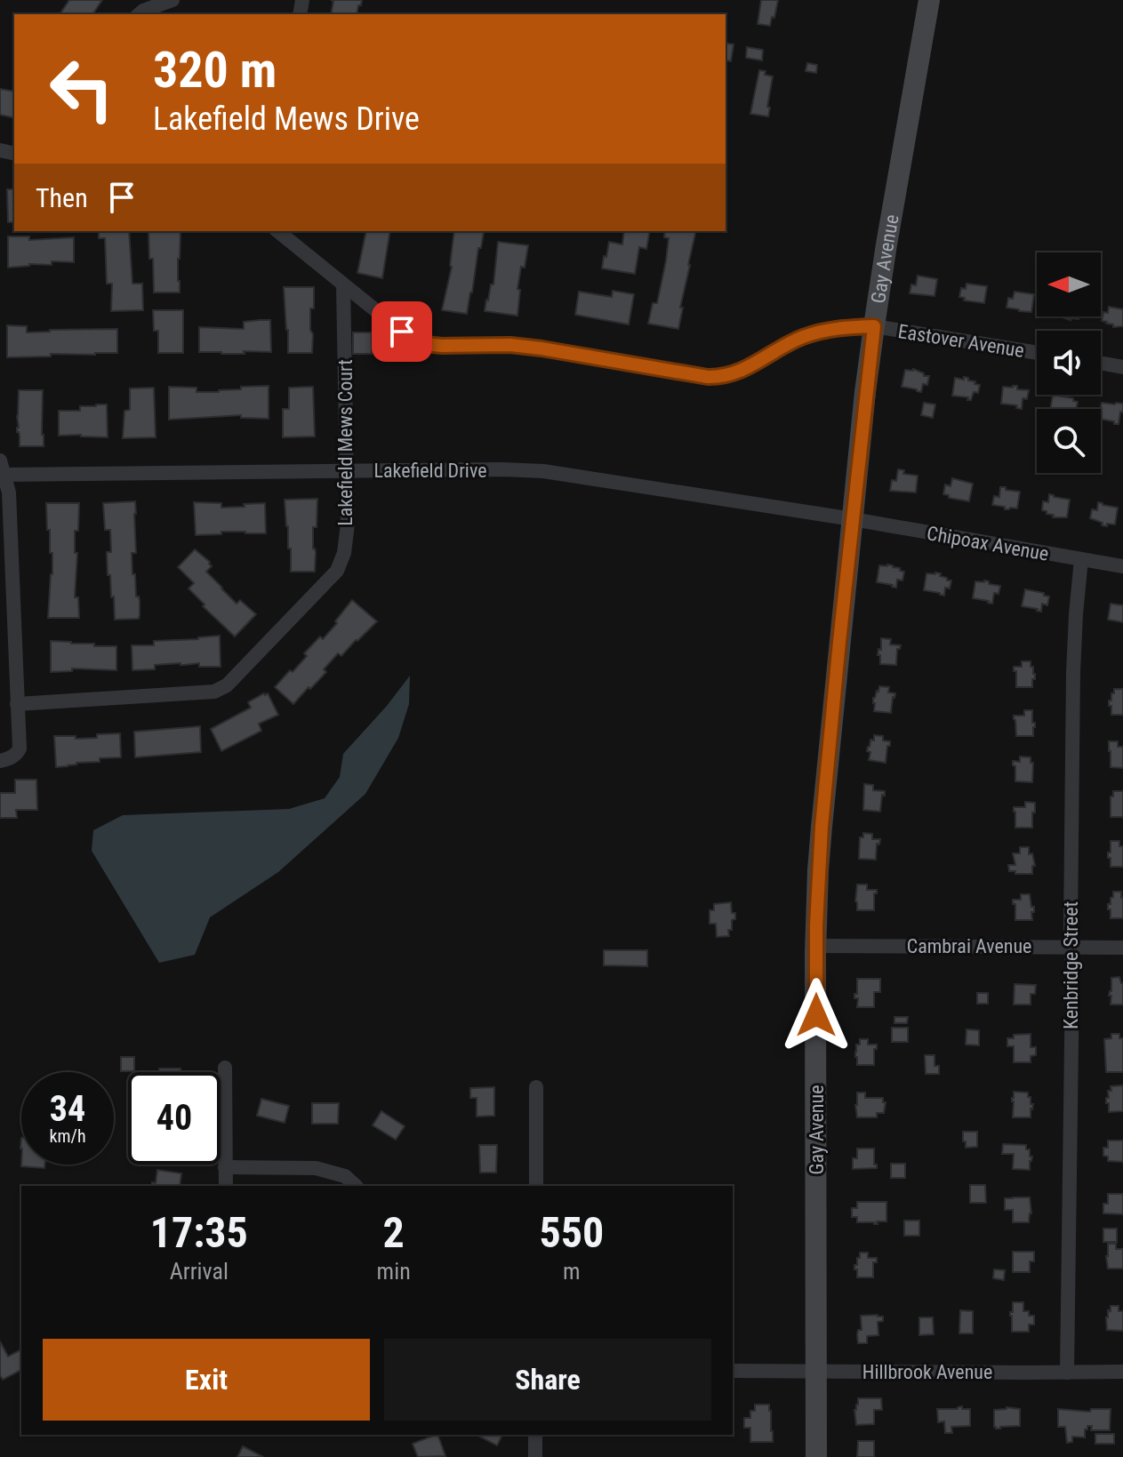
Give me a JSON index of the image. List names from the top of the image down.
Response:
{
  "streets": {
    "street": [
      "Gay Avenue",
      "Eastover Avenue",
      "Lakefield Mews Court",
      "Lakefield Drive",
      "Chipoax Avenue",
      "Cambrai Avenue",
      "Kenbridge Street",
      "Hillbrook Avenue"
    ]
  },
  "crossings": [
    ["Gay Avenue", "Eastover Avenue"],
    ["Gay Avenue", "Lakefield Drive"],
    ["Gay Avenue", "Chipoax Avenue"],
    ["Gay Avenue", "Cambrai Avenue"],
    ["Gay Avenue", "Hillbrook Avenue"],
    ["Eastover Avenue", "Lakefield Mews Court"],
    ["Lakefield Mews Court", "Lakefield Drive"],
    ["Lakefield Drive", "Chipoax Avenue"],
    ["Chipoax Avenue", "Kenbridge Street"],
    ["Cambrai Avenue", "Kenbridge Street"],
    ["Kenbridge Street", "Hillbrook Avenue"]
  ],
  "north": "left",
  "page": {
    "turn": ["320 m", "Lakefield Mews Drive"],
    "then": "Then",
    "speed": "34 km/h",
    "limit": "40",
    "eta": [
      "17:35",
      "Arrival",
      "2",
      "min",
      "550",
      "m"
    ],
    "buttons": ["Exit", "Share"]
  }
}
